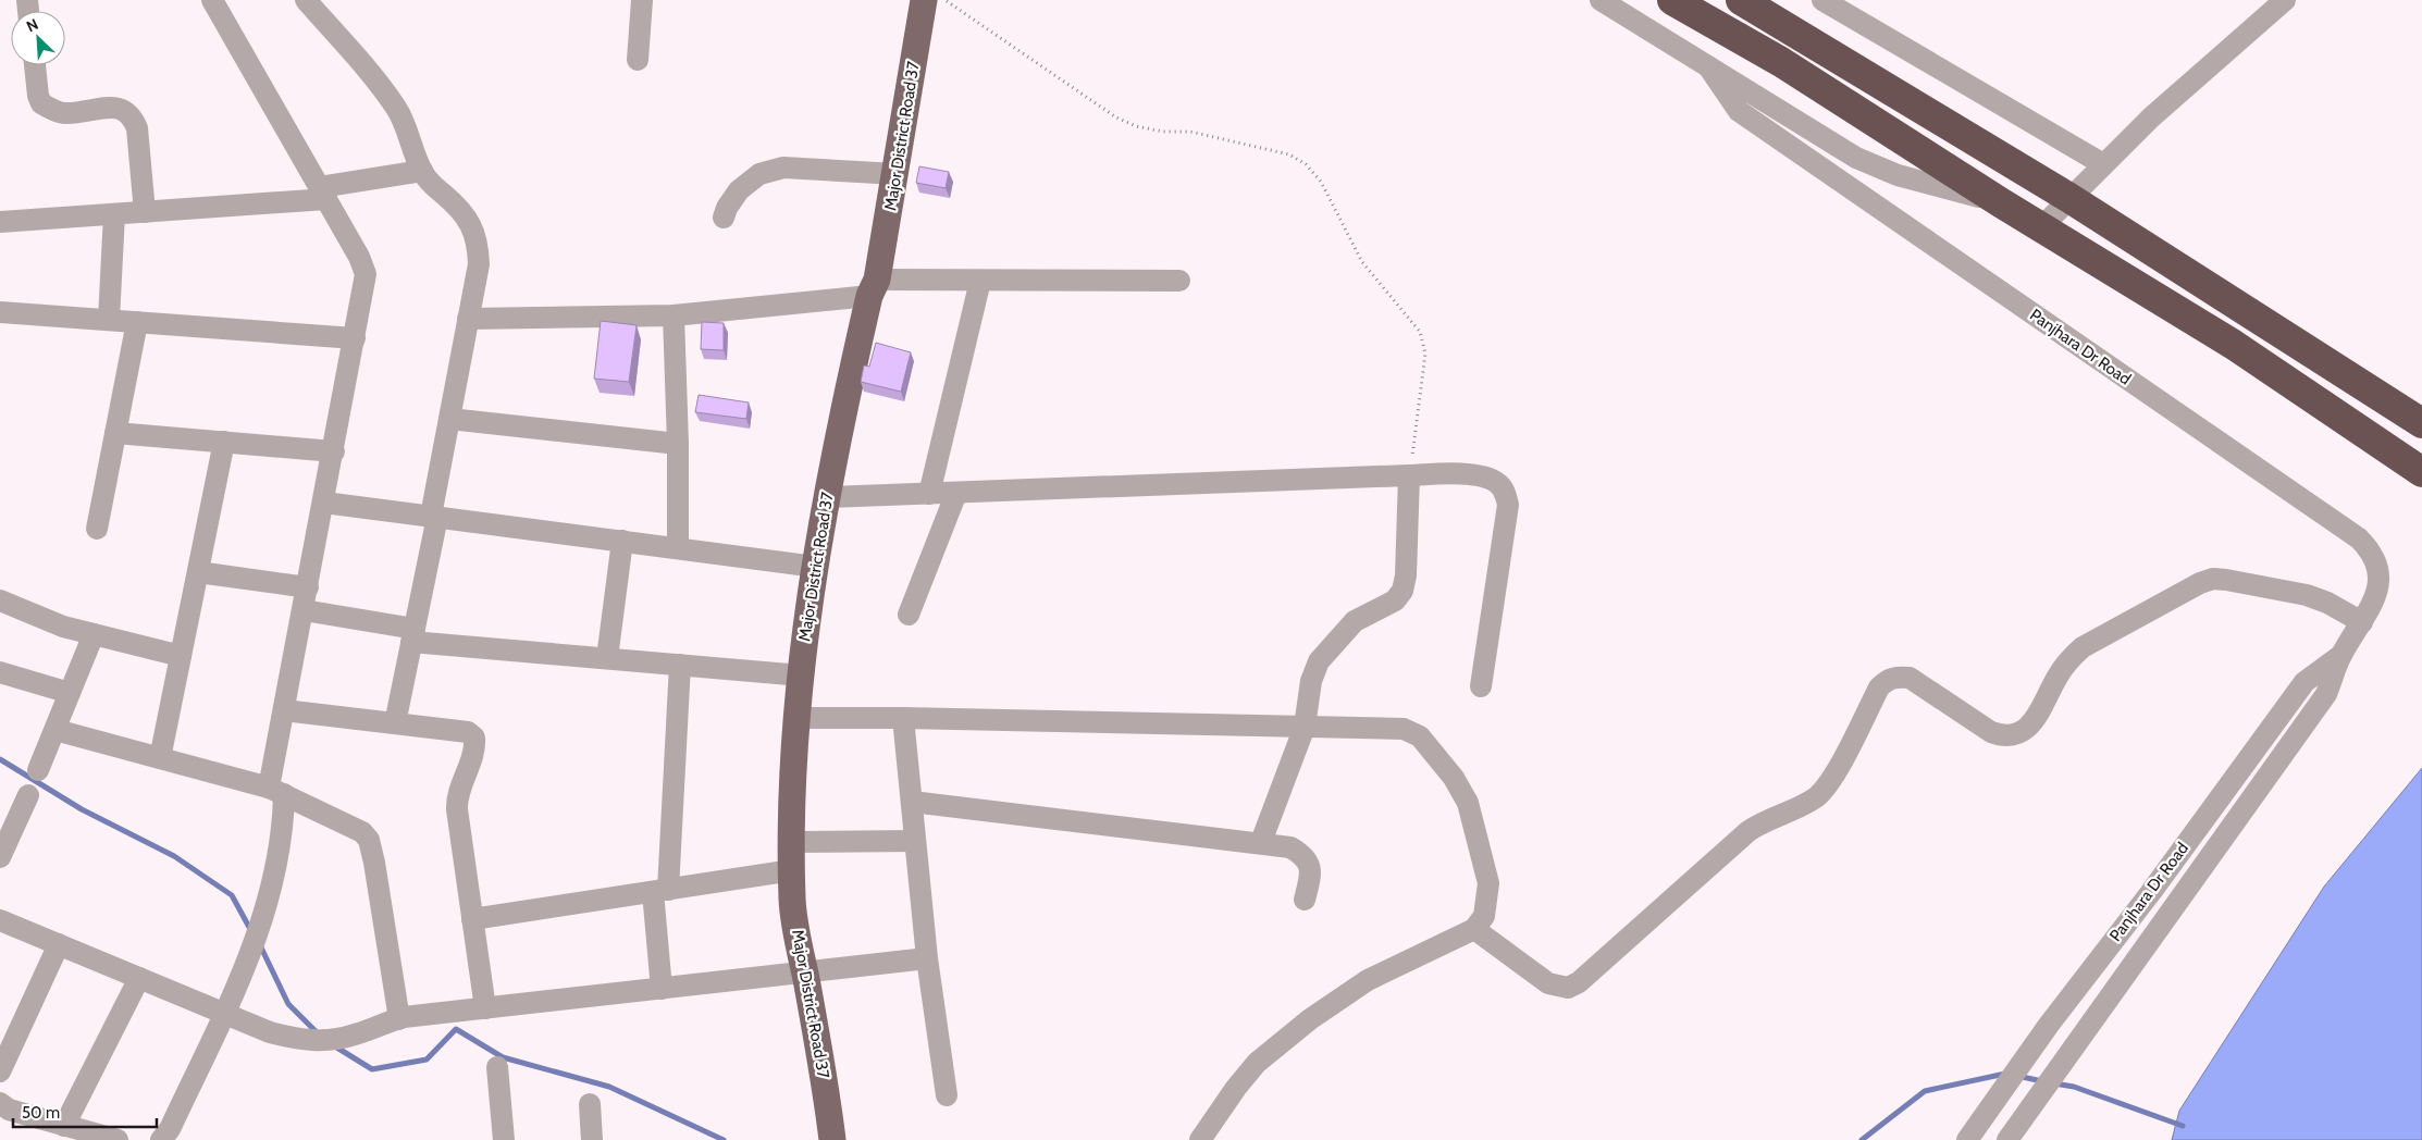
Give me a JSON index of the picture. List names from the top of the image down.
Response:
{
  "streets": {
    "main road": ["Major District Road 37"],
    "street": ["Panjhara Dr Road"]
  },
  "scale_bar": "50 m",
  "north": "top left"
}
